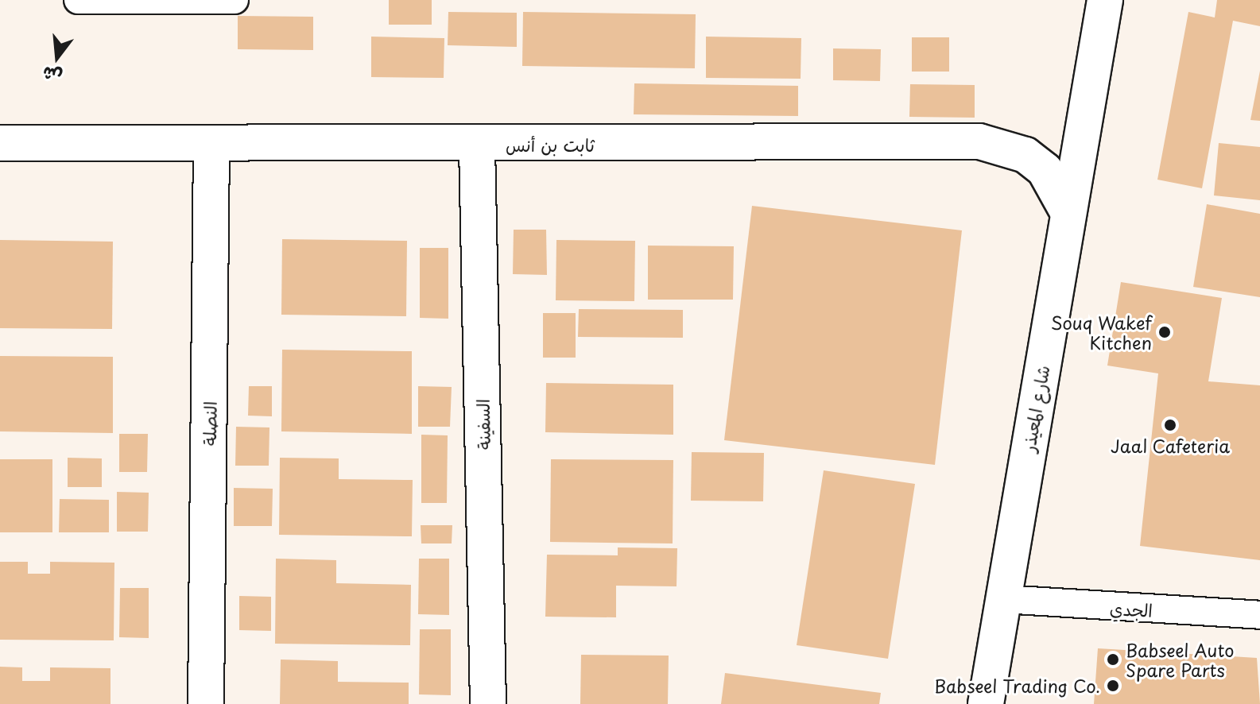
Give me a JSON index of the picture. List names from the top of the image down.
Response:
{
  "streets": {
    "street": [
      "ثابت بن أنس",
      "شارع المعيذر",
      "النصلة",
      "السفينة"
    ],
    "lane": ["الجدي"]
  },
  "crossings": [
    ["ثابت بن أنس", "شارع المعيذر"],
    ["ثابت بن أنس", "النصلة"],
    ["ثابت بن أنس", "السفينة"],
    ["شارع المعيذر", "الجدي"]
  ],
  "places": [
    "Souq Wakef Kitchen",
    "Jaal Cafeteria",
    "Babseel Auto Spare Parts",
    "Babseel Trading Co."
  ],
  "north": "bottom"
}
